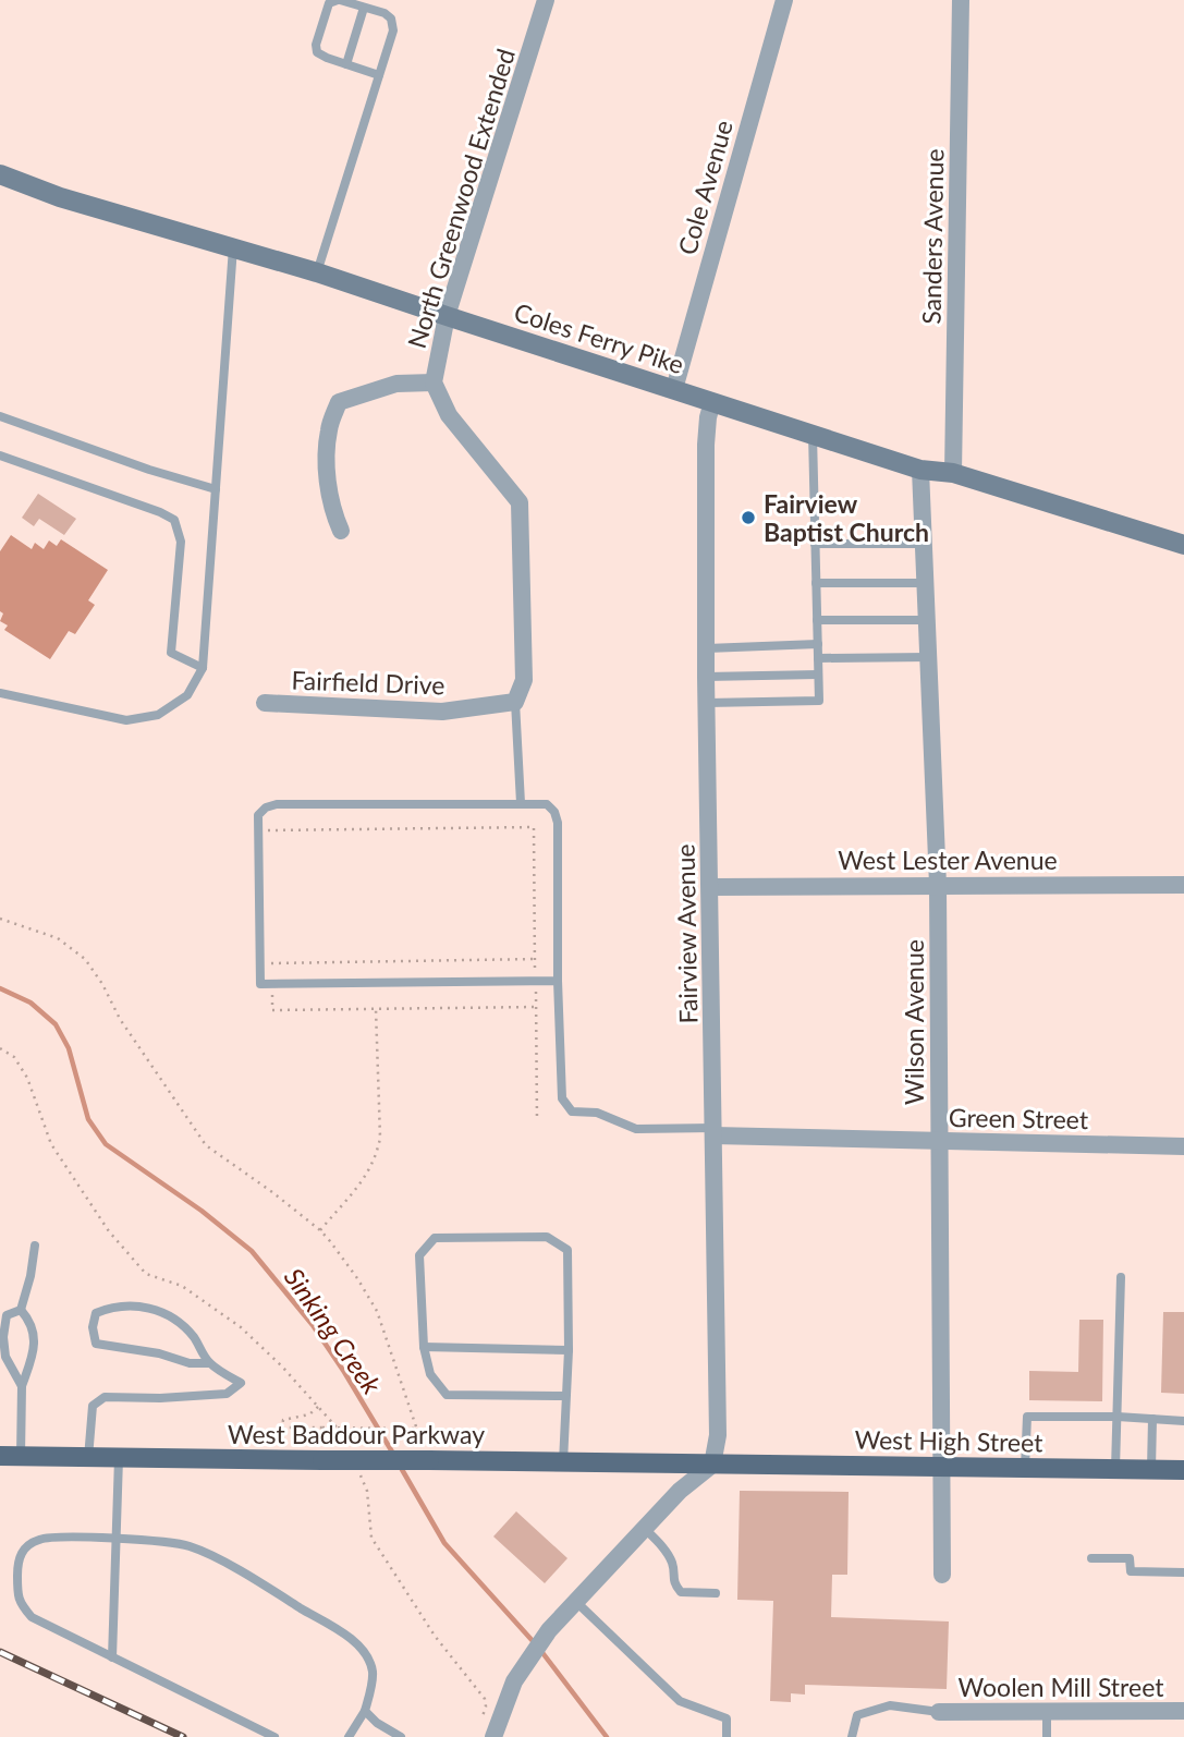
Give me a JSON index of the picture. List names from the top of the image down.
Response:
{
  "streets": {
    "main road": ["West Baddour Parkway", "West High Street"],
    "street": [
      "Cole Avenue",
      "North Greenwood Extended",
      "Sanders Avenue",
      "Coles Ferry Pike",
      "Fairfield Drive",
      "West Lester Avenue",
      "Fairview Avenue",
      "Wilson Avenue",
      "Green Street",
      "Woolen Mill Street"
    ]
  },
  "crossings": [
    ["Cole Avenue", "Coles Ferry Pike"],
    ["North Greenwood Extended", "Coles Ferry Pike"],
    ["North Greenwood Extended", "Fairfield Drive"],
    ["Sanders Avenue", "Coles Ferry Pike"],
    ["Coles Ferry Pike", "Fairview Avenue"],
    ["Coles Ferry Pike", "Wilson Avenue"],
    ["West Lester Avenue", "Fairview Avenue"],
    ["West Lester Avenue", "Wilson Avenue"],
    ["Fairview Avenue", "Green Street"],
    ["Fairview Avenue", "West Baddour Parkway"],
    ["Fairview Avenue", "West High Street"],
    ["Wilson Avenue", "Green Street"],
    ["Wilson Avenue", "West High Street"],
    ["West Baddour Parkway", "West High Street"]
  ],
  "water": ["Sinking Creek"],
  "places": ["Fairview Baptist Church"]
}
